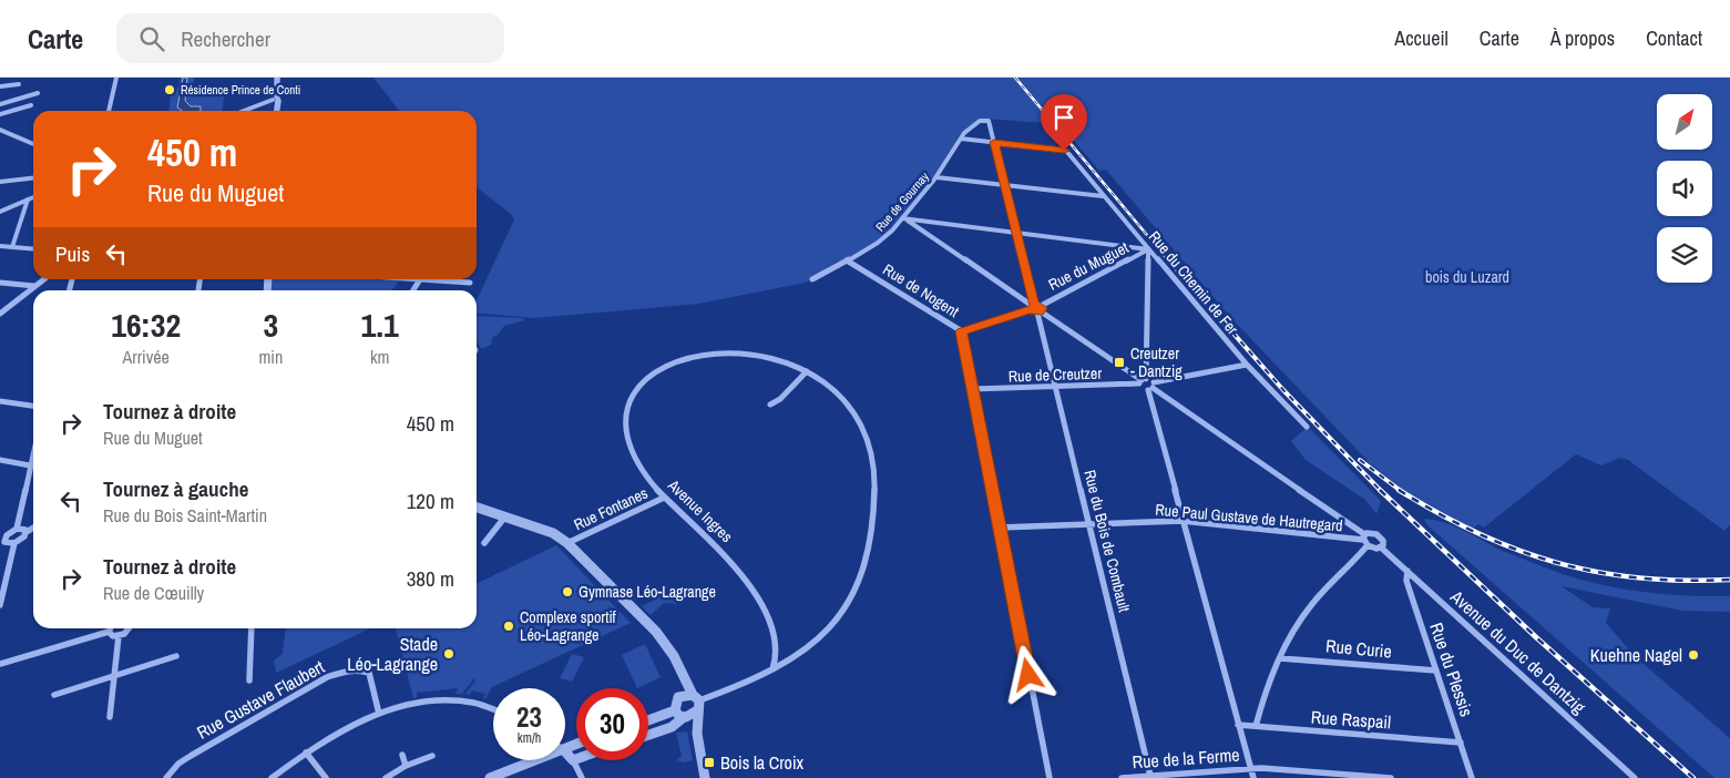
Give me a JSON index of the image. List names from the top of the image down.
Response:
{
  "streets": {
    "street": [
      "Rue de Gournay",
      "Rue du Muguet",
      "Rue du Chemin de Fer",
      "Rue de Nogent",
      "Rue de Creutzer",
      "Rue Fontanes",
      "Avenue Ingres",
      "Rue Paul Gustave de Hautregard",
      "Rue du Bois de Combault",
      "Rue Curie",
      "Avenue du Duc de Dantzig",
      "Rue du Plessis",
      "Rue Gustave Flaubert",
      "Rue Raspail",
      "Rue de la Ferme"
    ]
  },
  "crossings": [
    ["Rue de Gournay", "Rue du Chemin de Fer"],
    ["Rue de Gournay", "Rue de Nogent"],
    ["Rue du Muguet", "Rue du Chemin de Fer"],
    ["Rue du Muguet", "Rue du Bois de Combault"],
    ["Rue de Nogent", "Rue de Creutzer"],
    ["Rue de Nogent", "Rue Paul Gustave de Hautregard"],
    ["Rue de Creutzer", "Rue du Bois de Combault"],
    ["Rue Fontanes", "Avenue Ingres"],
    ["Rue Paul Gustave de Hautregard", "Rue du Bois de Combault"],
    ["Rue Paul Gustave de Hautregard", "Avenue du Duc de Dantzig"],
    ["Rue du Bois de Combault", "Rue de la Ferme"],
    ["Rue Curie", "Rue du Plessis"],
    ["Avenue du Duc de Dantzig", "Rue du Plessis"],
    ["Rue du Plessis", "Rue Raspail"]
  ],
  "parks": ["bois du Luzard"],
  "places": {
    "other": [
      "Résidence Prince de Conti",
      "Gymnase Léo-Lagrange",
      "Complexe sportif Léo-Lagrange",
      "Stade Léo-Lagrange",
      "Kuehne Nagel"
    ],
    "transit": ["Creutzer - Dantzig", "Bois la Croix"]
  },
  "north": "top right",
  "page": {
    "header": "Carte",
    "search": "Rechercher",
    "nav": [
      "Accueil",
      "Carte",
      "À propos",
      "Contact"
    ],
    "turn": ["450 m", "Rue du Muguet"],
    "then": "Puis",
    "eta": [
      "16:32",
      "Arrivée",
      "3",
      "min",
      "1.1",
      "km"
    ],
    "list": [
      {
        "name": "Tournez à droite",
        "note": "Rue du Muguet",
        "value": "450 m"
      },
      {
        "name": "Tournez à gauche",
        "note": "Rue du Bois Saint-Martin",
        "value": "120 m"
      },
      {
        "name": "Tournez à droite",
        "note": "Rue de Cœuilly",
        "value": "380 m"
      }
    ],
    "speed": "23 km/h",
    "limit": "30"
  }
}
